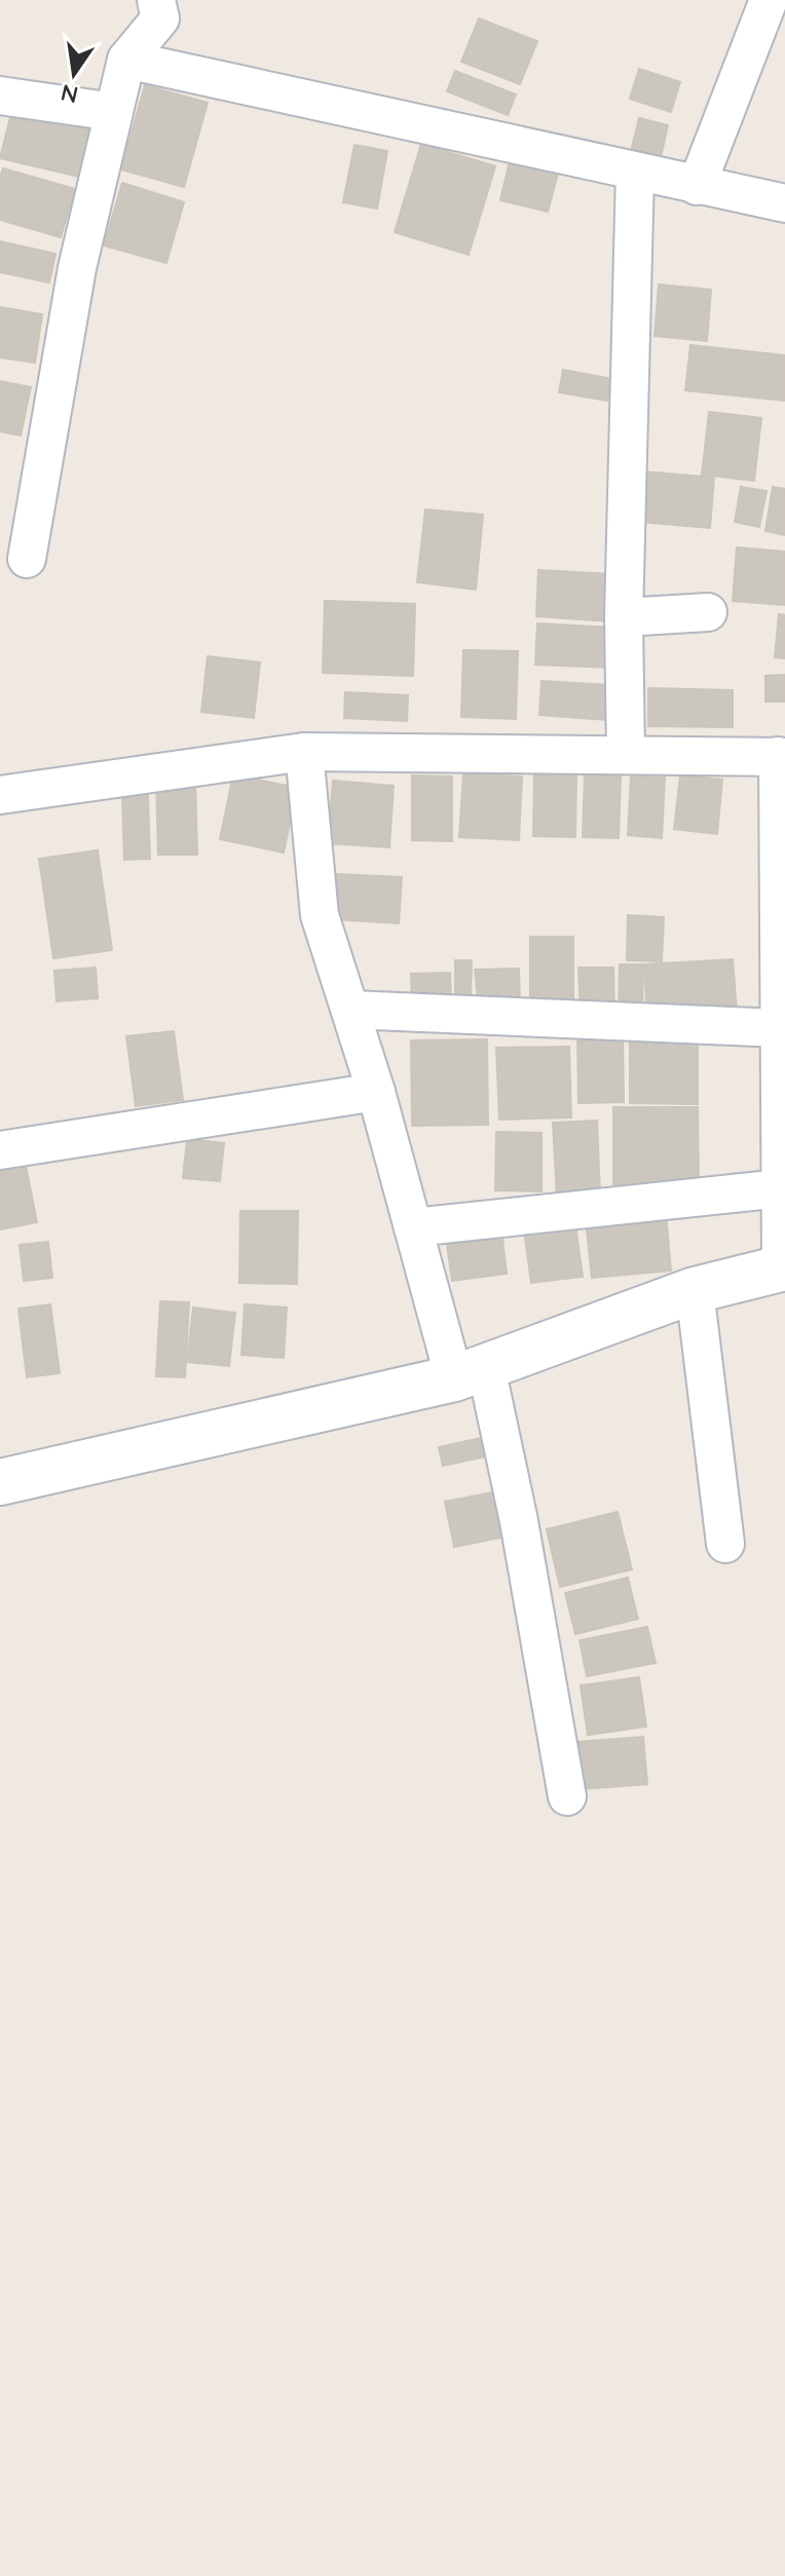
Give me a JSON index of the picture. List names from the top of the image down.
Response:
{
  "north": "bottom"
}
